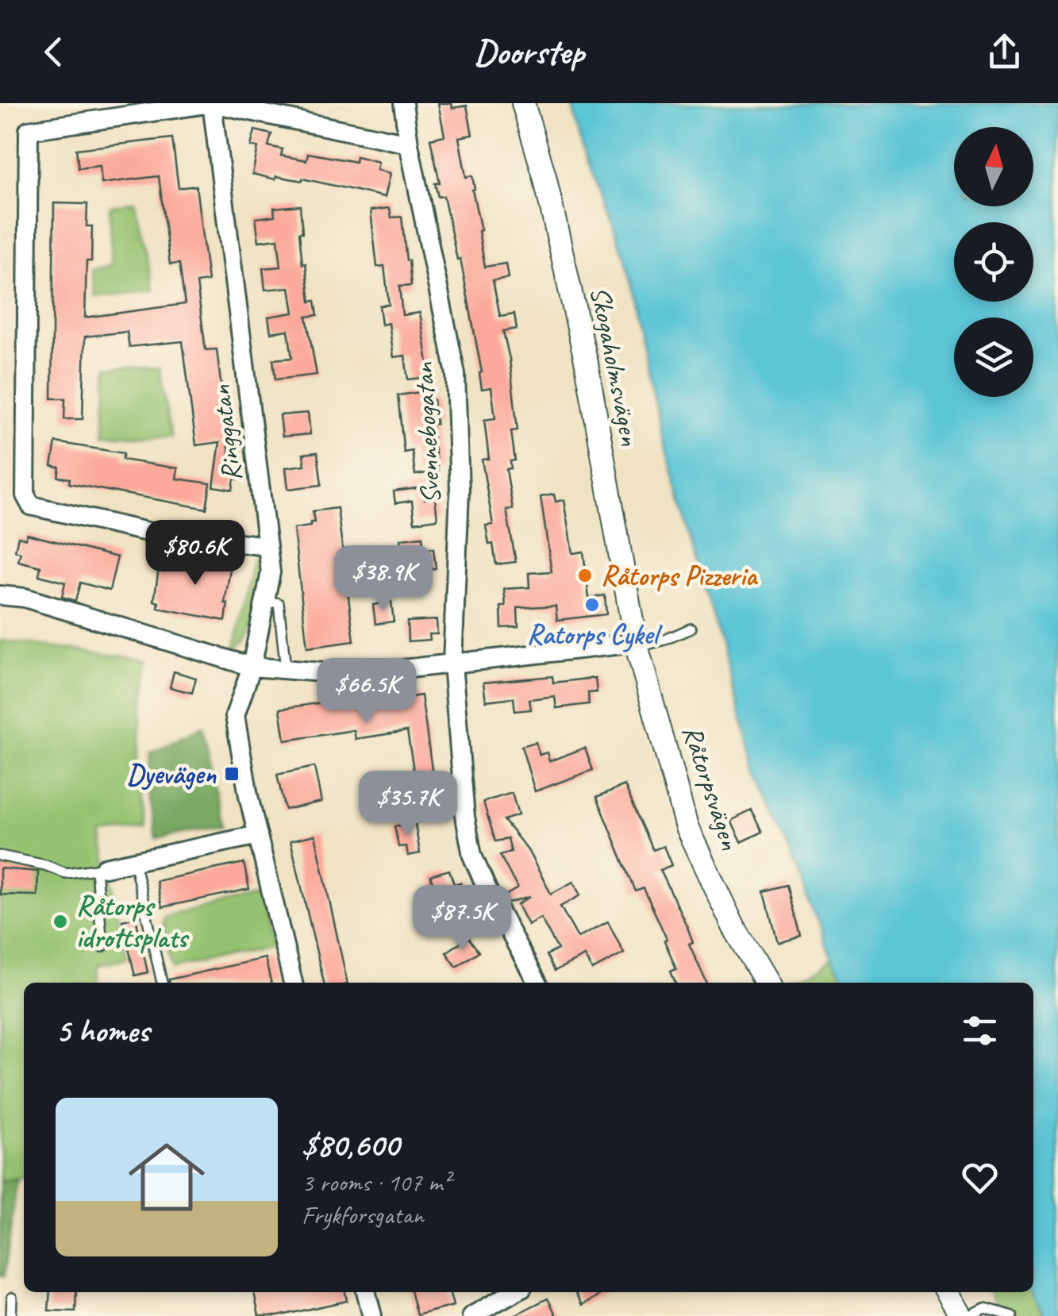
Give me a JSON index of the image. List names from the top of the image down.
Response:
{
  "streets": {
    "street": [
      "Skogaholmsvägen",
      "Ringgatan",
      "Svennebogatan",
      "Råtorpsvägen"
    ]
  },
  "crossings": [
    ["Skogaholmsvägen", "Råtorpsvägen"]
  ],
  "places": {
    "other": ["Råtorps Pizzeria", "Ratorps Cykel", "Råtorps idrottsplats"],
    "transit": ["Dyevägen"]
  },
  "north": "top",
  "page": {
    "header": "Doorstep",
    "price": [
      "$80.6K",
      "$38.9K",
      "$66.5K",
      "$35.7K",
      "$87.5K"
    ],
    "heading": "5 homes",
    "list": [
      {
        "name": "$80,600",
        "note": "3 rooms · 107 m² · Frykforsgatan"
      }
    ]
  }
}
